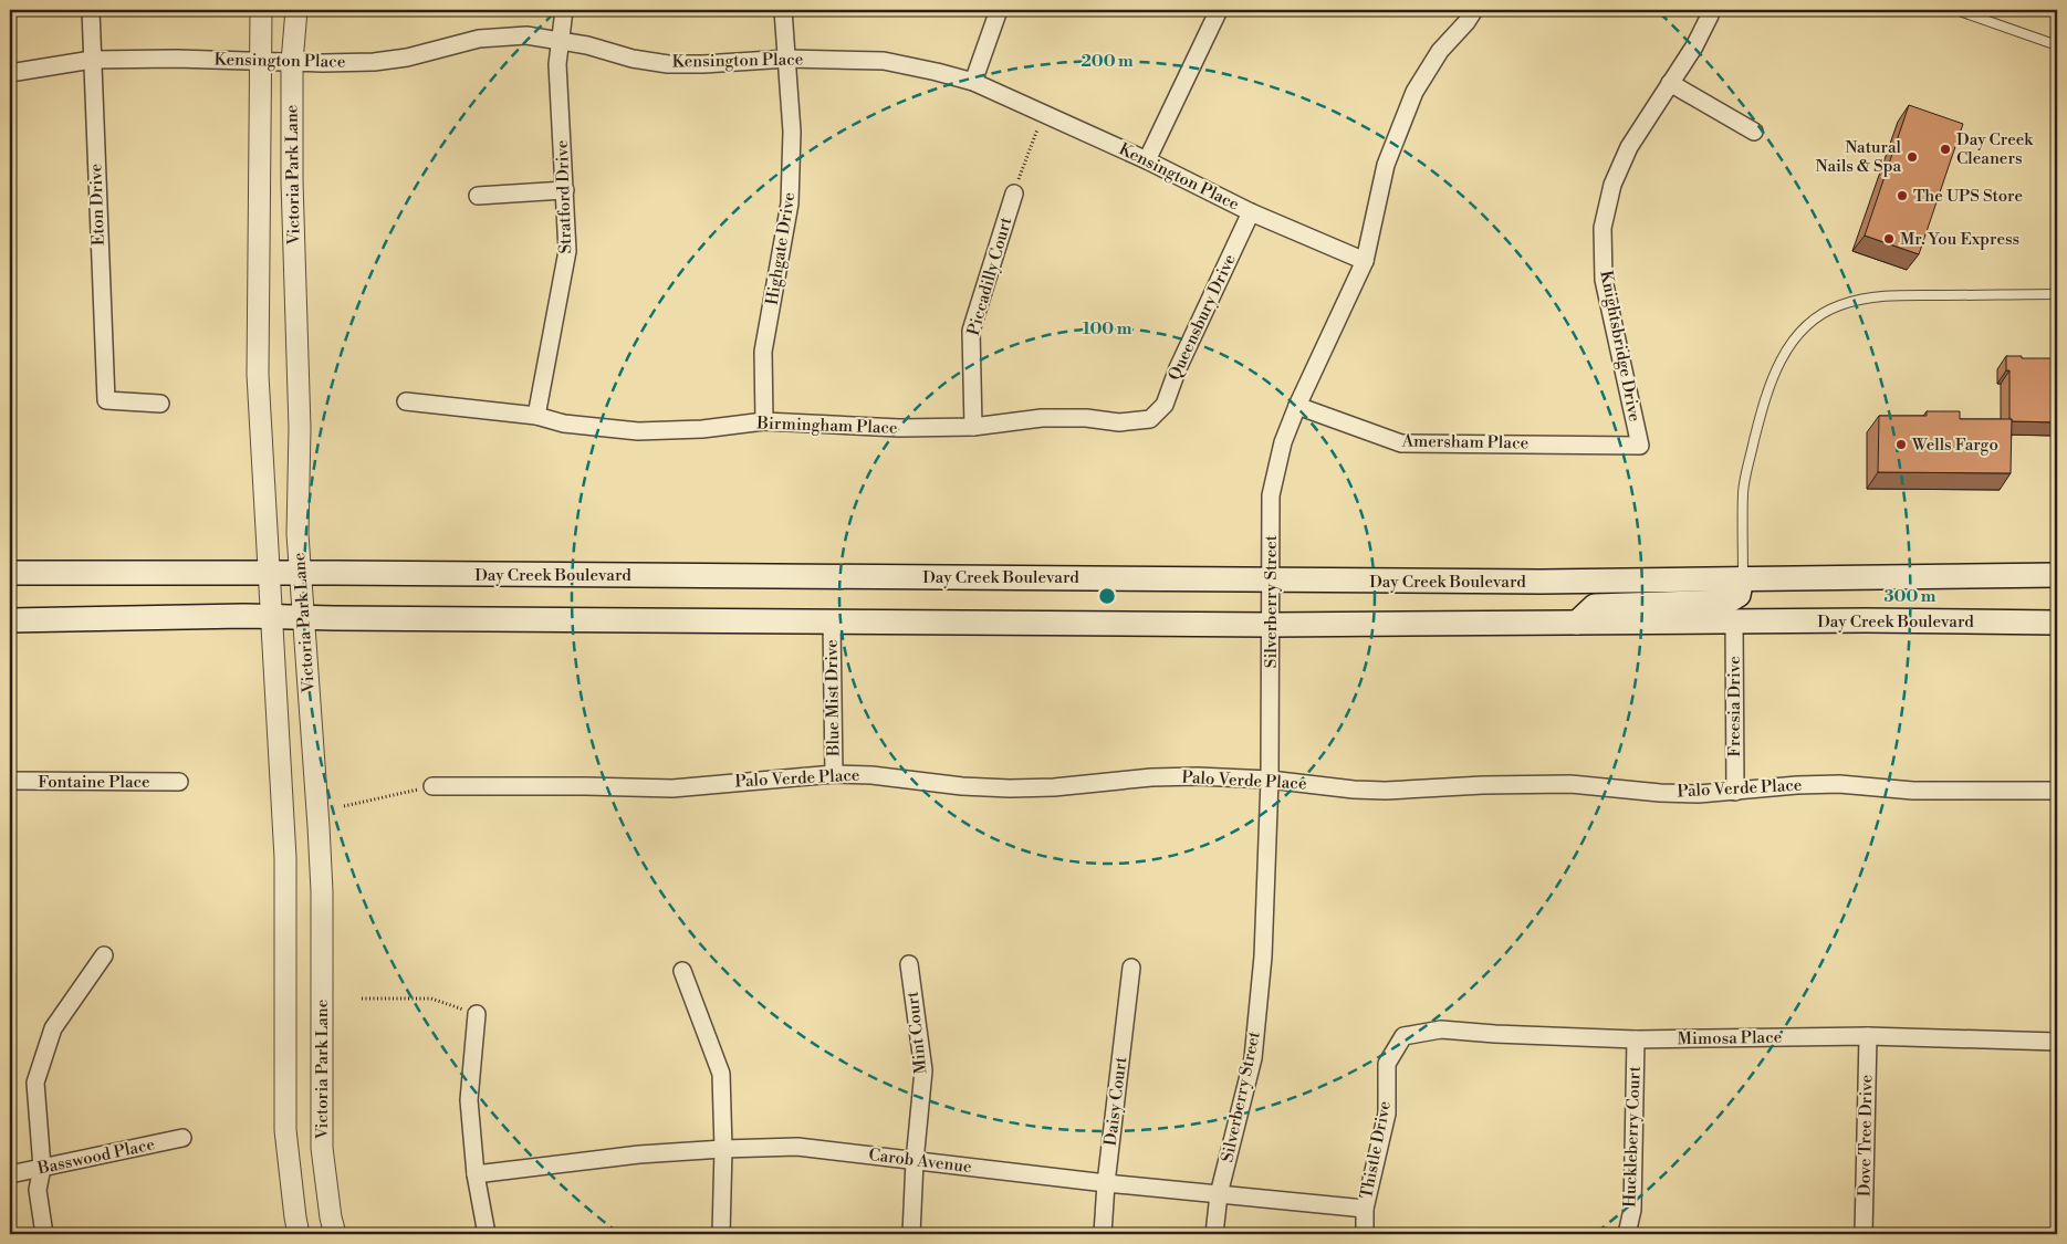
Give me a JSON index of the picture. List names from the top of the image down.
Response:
{
  "streets": {
    "main road": ["Day Creek Boulevard"],
    "street": [
      "Kensington Place",
      "Victoria Park Lane",
      "Stratford Drive",
      "Eton Drive",
      "Highgate Drive",
      "Piccadilly Court",
      "Queensbury Drive",
      "Knightsbridge Drive",
      "Birmingham Place",
      "Amersham Place",
      "Silverberry Street",
      "Blue Mist Drive",
      "Freesia Drive",
      "Palo Verde Place",
      "Fontaine Place",
      "Mint Court",
      "Mimosa Place",
      "Daisy Court",
      "Dove Tree Drive",
      "Huckleberry Court",
      "Thistle Drive",
      "Basswood Place",
      "Carob Avenue"
    ]
  },
  "crossings": [
    ["Kensington Place", "Victoria Park Lane"],
    ["Kensington Place", "Stratford Drive"],
    ["Kensington Place", "Eton Drive"],
    ["Kensington Place", "Highgate Drive"],
    ["Kensington Place", "Queensbury Drive"],
    ["Kensington Place", "Silverberry Street"],
    ["Victoria Park Lane", "Day Creek Boulevard"],
    ["Stratford Drive", "Birmingham Place"],
    ["Highgate Drive", "Birmingham Place"],
    ["Piccadilly Court", "Birmingham Place"],
    ["Queensbury Drive", "Birmingham Place"],
    ["Knightsbridge Drive", "Amersham Place"],
    ["Amersham Place", "Silverberry Street"],
    ["Day Creek Boulevard", "Silverberry Street"],
    ["Day Creek Boulevard", "Blue Mist Drive"],
    ["Day Creek Boulevard", "Freesia Drive"],
    ["Silverberry Street", "Palo Verde Place"],
    ["Silverberry Street", "Carob Avenue"],
    ["Blue Mist Drive", "Palo Verde Place"],
    ["Freesia Drive", "Palo Verde Place"],
    ["Mint Court", "Carob Avenue"],
    ["Mimosa Place", "Dove Tree Drive"],
    ["Mimosa Place", "Huckleberry Court"],
    ["Mimosa Place", "Thistle Drive"],
    ["Daisy Court", "Carob Avenue"],
    ["Thistle Drive", "Carob Avenue"]
  ],
  "places": [
    "Day Creek Cleaners",
    "Natural Nails & Spa",
    "The UPS Store",
    "Mr. You Express",
    "Wells Fargo"
  ],
  "rings": ["200 m", "100 m", "300 m"]
}
